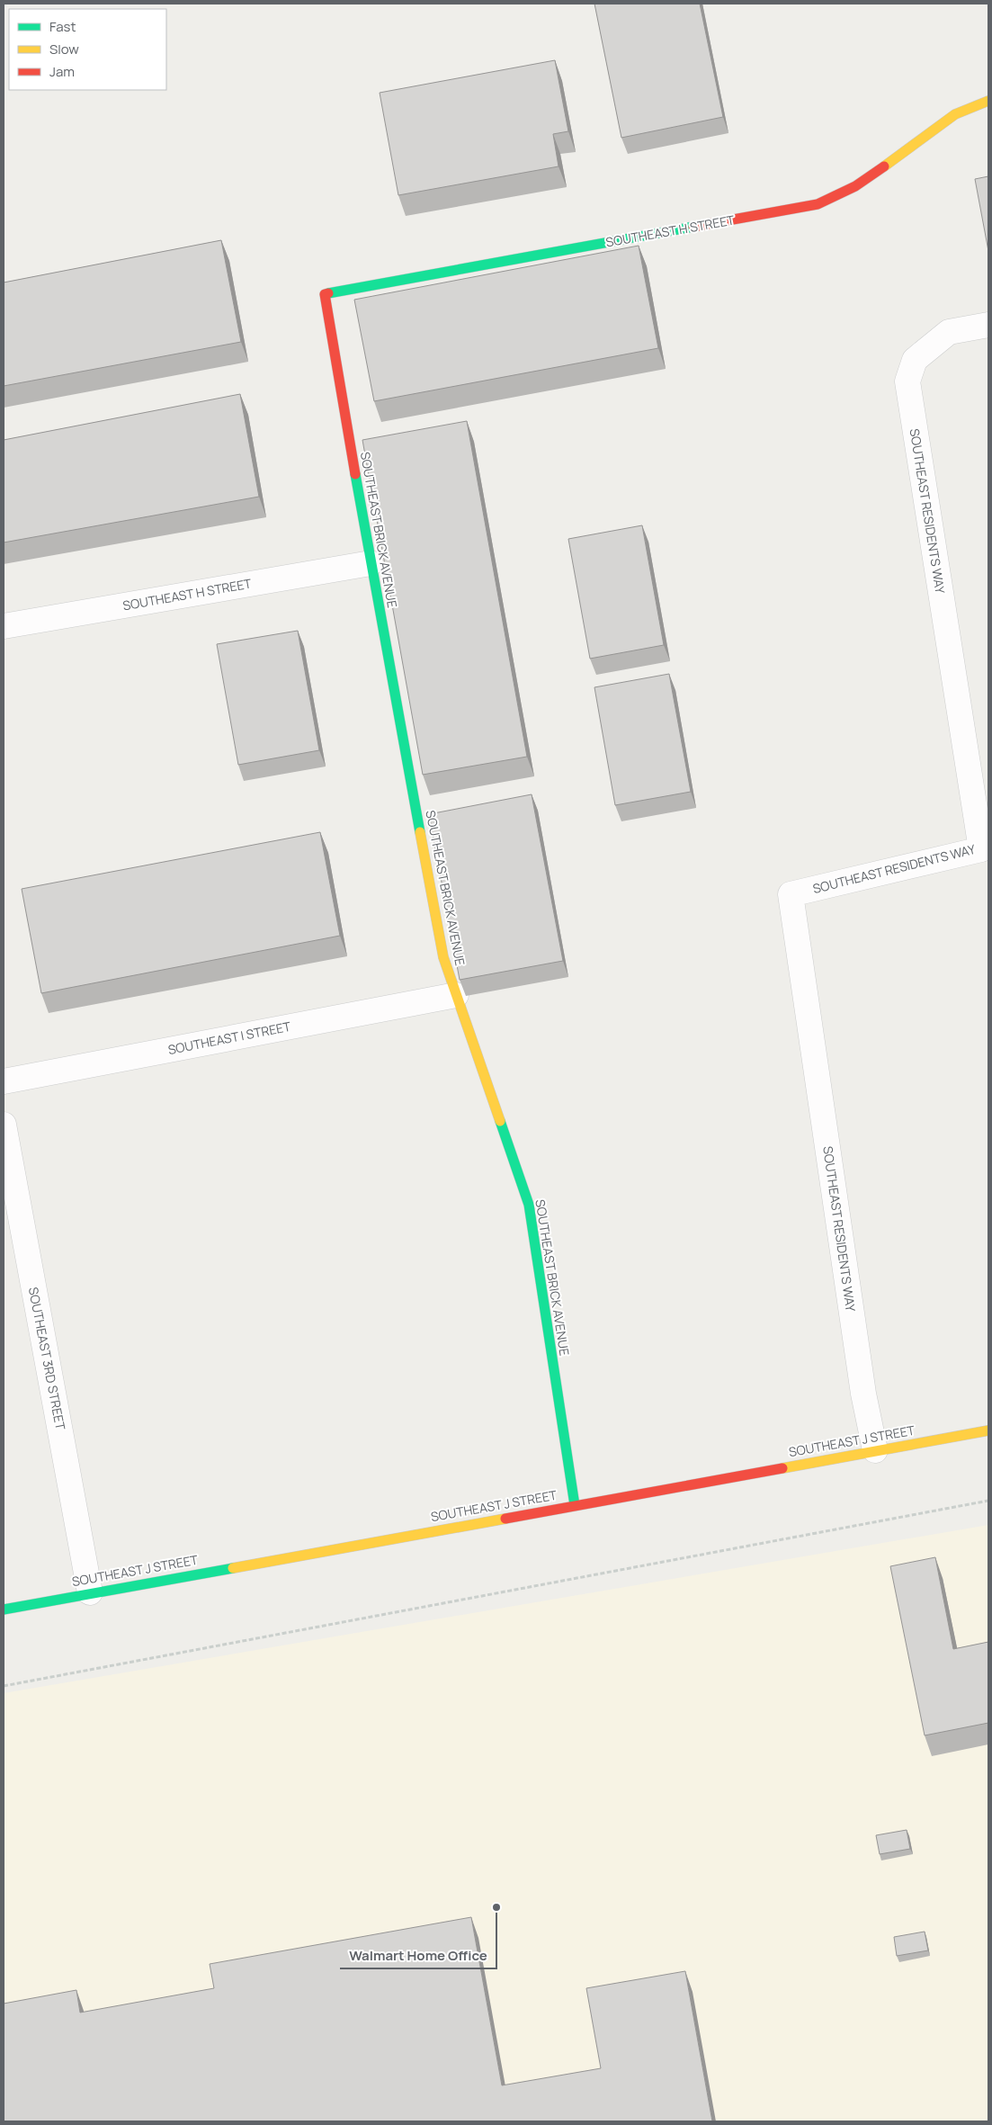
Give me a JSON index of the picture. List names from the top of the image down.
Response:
{
  "streets": {
    "street": [
      "SOUTHEAST H STREET",
      "SOUTHEAST RESIDENTS WAY",
      "SOUTHEAST BRICK AVENUE",
      "SOUTHEAST I STREET",
      "SOUTHEAST 3RD STREET",
      "SOUTHEAST J STREET"
    ]
  },
  "crossings": [
    ["SOUTHEAST H STREET", "SOUTHEAST BRICK AVENUE"],
    ["SOUTHEAST RESIDENTS WAY", "SOUTHEAST J STREET"],
    ["SOUTHEAST BRICK AVENUE", "SOUTHEAST I STREET"],
    ["SOUTHEAST BRICK AVENUE", "SOUTHEAST J STREET"],
    ["SOUTHEAST 3RD STREET", "SOUTHEAST J STREET"]
  ],
  "places": ["Walmart Home Office"],
  "legend": ["Fast", "Slow", "Jam"]
}
